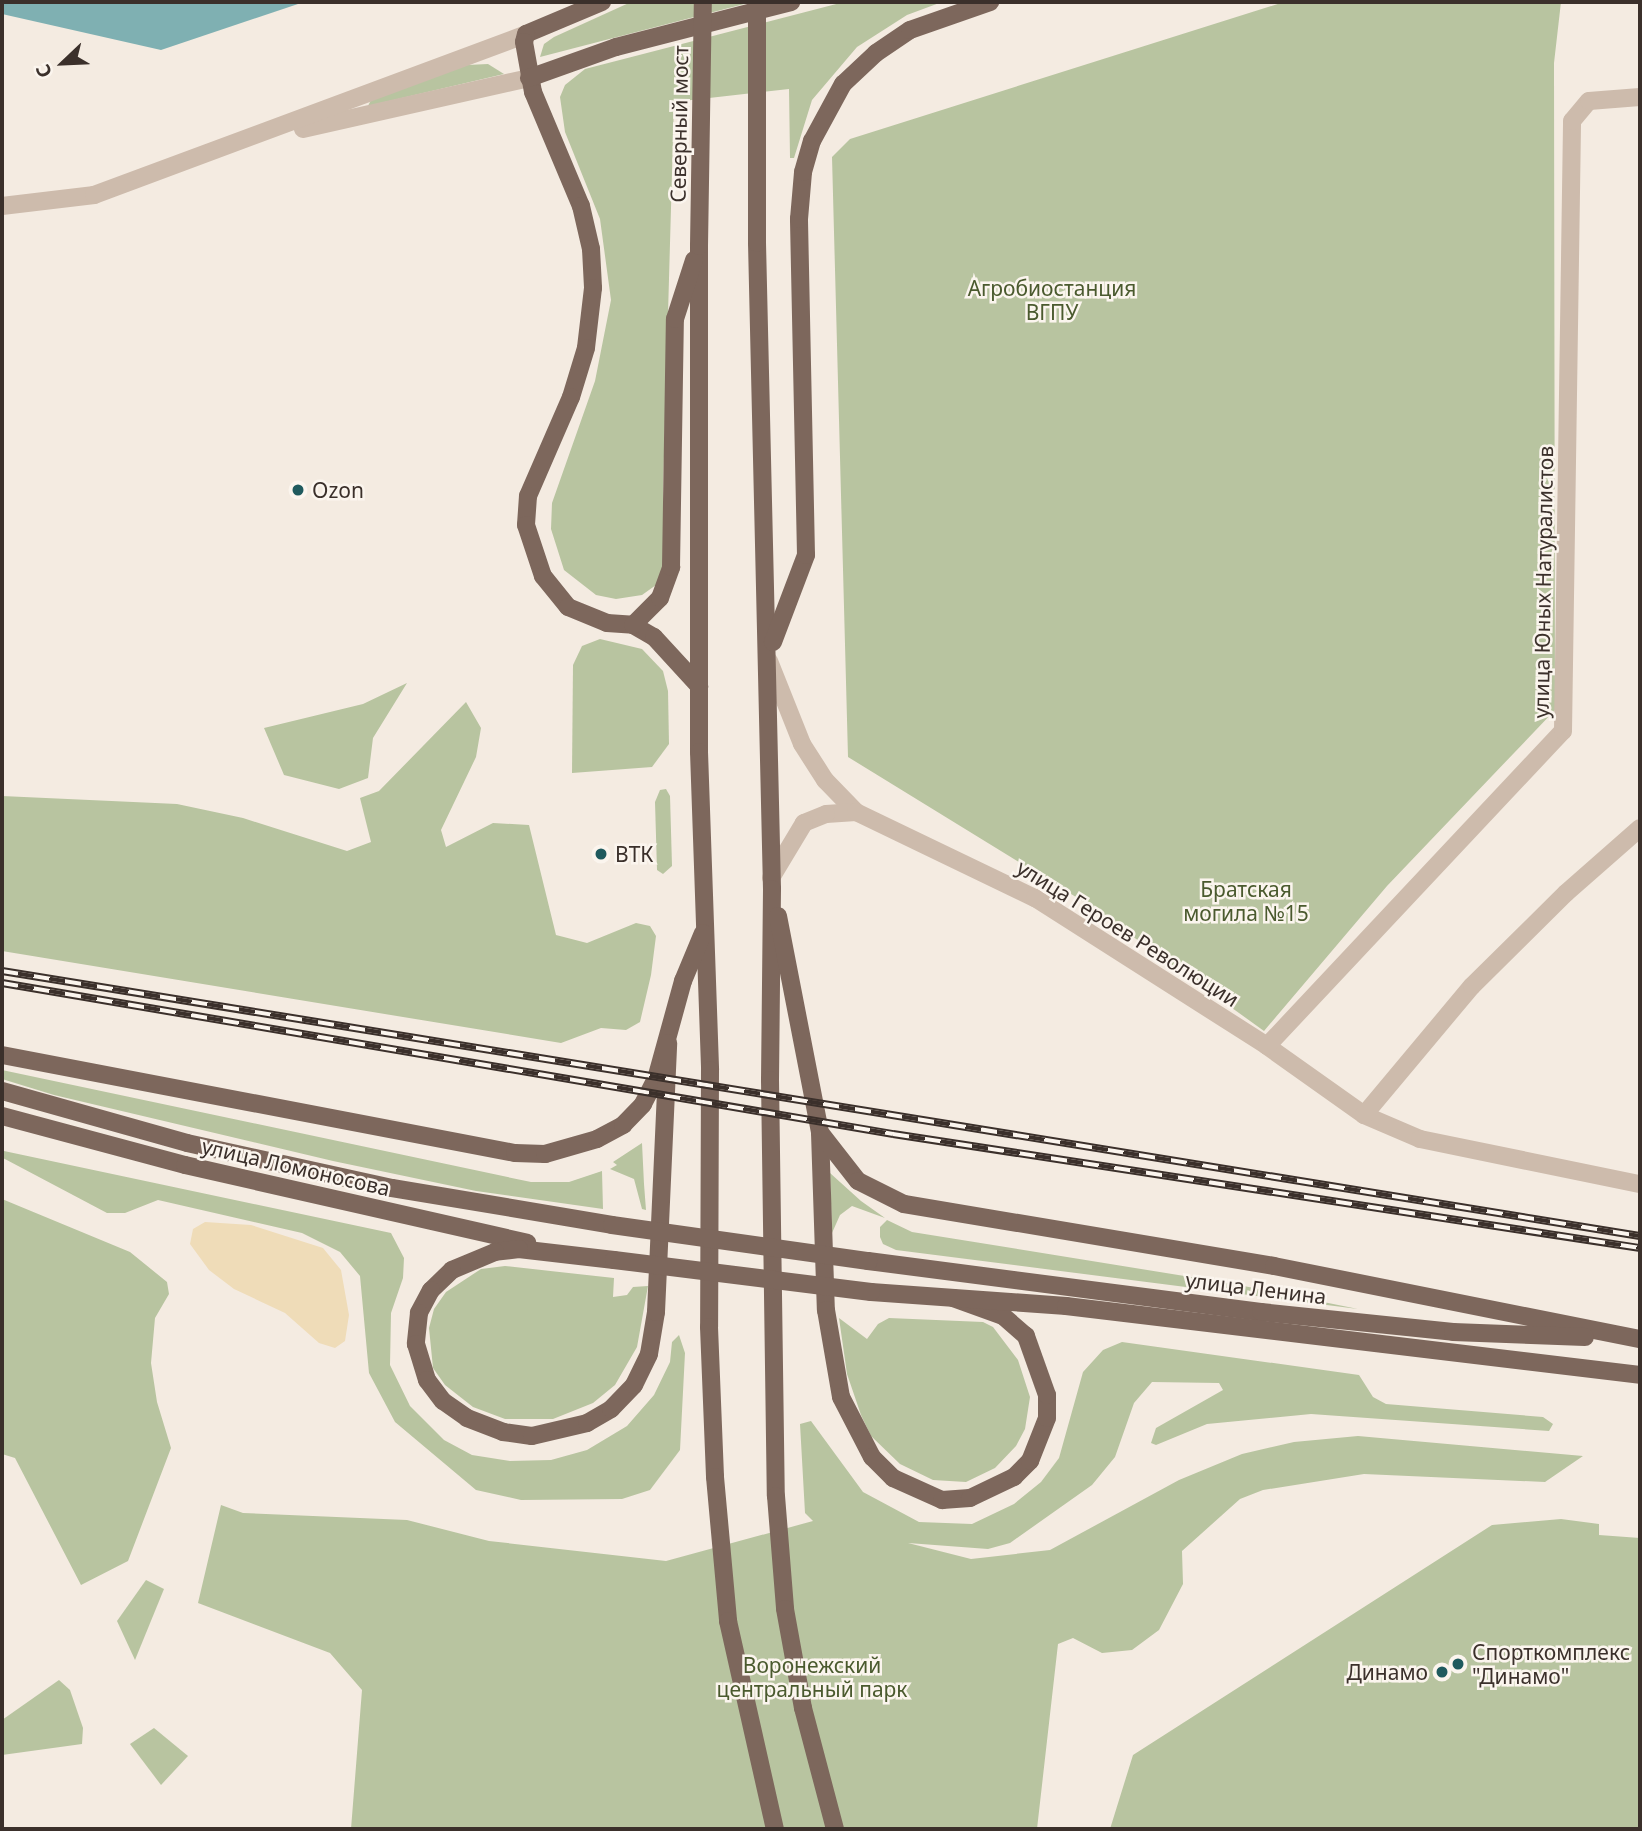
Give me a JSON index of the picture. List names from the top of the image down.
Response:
{
  "streets": {
    "main road": ["Северный мост", "улица Ломоносова", "улица Ленина"],
    "street": ["улица Юных Натуралистов", "улица Героев Революции"]
  },
  "crossings": [
    ["улица Юных Натуралистов", "улица Героев Революции"],
    ["улица Ломоносова", "улица Ленина"]
  ],
  "parks": ["Агробиостанция ВГПУ", "Братская могила №15", "Воронежский центральный парк"],
  "places": [
    "Ozon",
    "ВТК",
    "Спорткомплекс \"Динамо\"",
    "Динамо"
  ],
  "north": "bottom left"
}
